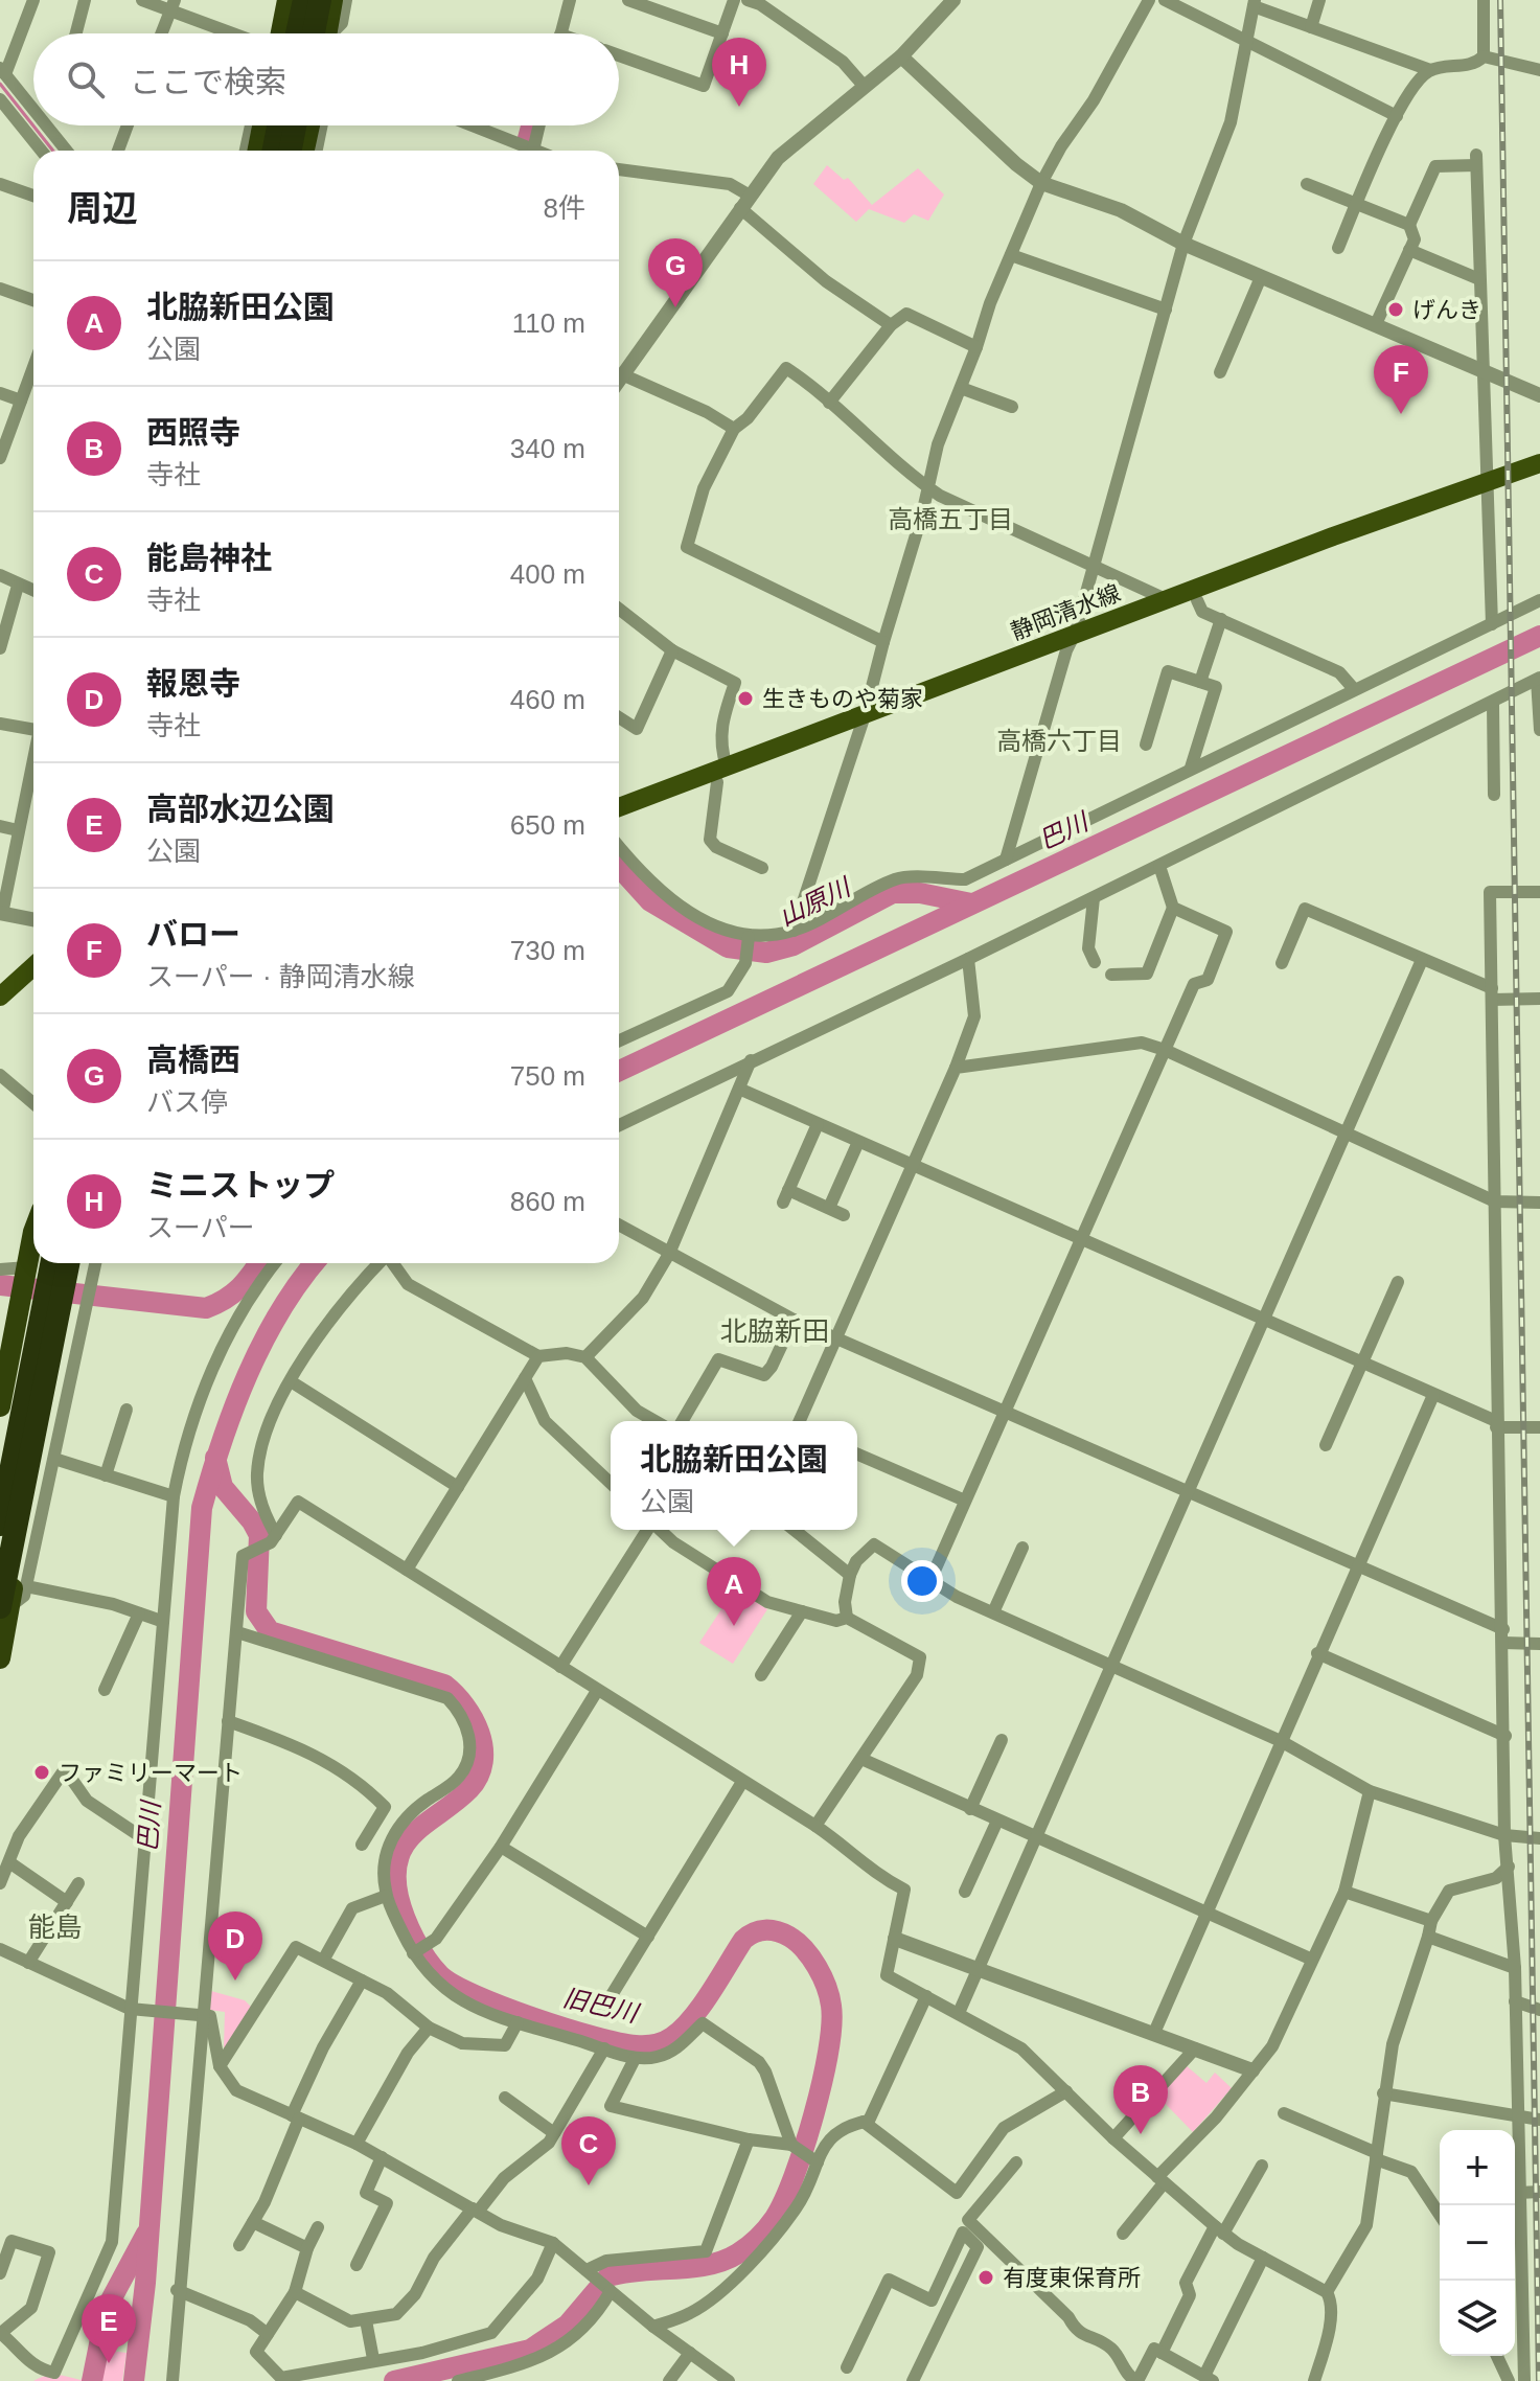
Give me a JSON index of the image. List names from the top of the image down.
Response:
{
  "streets": {
    "main road": ["静岡清水線"]
  },
  "districts": [
    "高橋五丁目",
    "高橋六丁目",
    "北脇新田",
    "能島"
  ],
  "water": ["巴川", "山原川", "旧巴川"],
  "places": [
    "げんき",
    "生きものや菊家",
    "ファミリーマート",
    "有度東保育所"
  ],
  "page": {
    "search": "ここで検索",
    "pins": [
      "H",
      "G",
      "F",
      "A",
      "D",
      "B",
      "C",
      "E"
    ],
    "heading": ["周辺", "8件"],
    "list": [
      {
        "mark": "A",
        "name": "北脇新田公園",
        "note": "公園",
        "value": "110 m"
      },
      {
        "mark": "B",
        "name": "西照寺",
        "note": "寺社",
        "value": "340 m"
      },
      {
        "mark": "C",
        "name": "能島神社",
        "note": "寺社",
        "value": "400 m"
      },
      {
        "mark": "D",
        "name": "報恩寺",
        "note": "寺社",
        "value": "460 m"
      },
      {
        "mark": "E",
        "name": "高部水辺公園",
        "note": "公園",
        "value": "650 m"
      },
      {
        "mark": "F",
        "name": "バロー",
        "note": "スーパー · 静岡清水線",
        "value": "730 m"
      },
      {
        "mark": "G",
        "name": "高橋西",
        "note": "バス停",
        "value": "750 m"
      },
      {
        "mark": "H",
        "name": "ミニストップ",
        "note": "スーパー",
        "value": "860 m"
      }
    ],
    "popup": ["北脇新田公園", "公園"],
    "map_buttons": ["+", "−"]
  }
}
